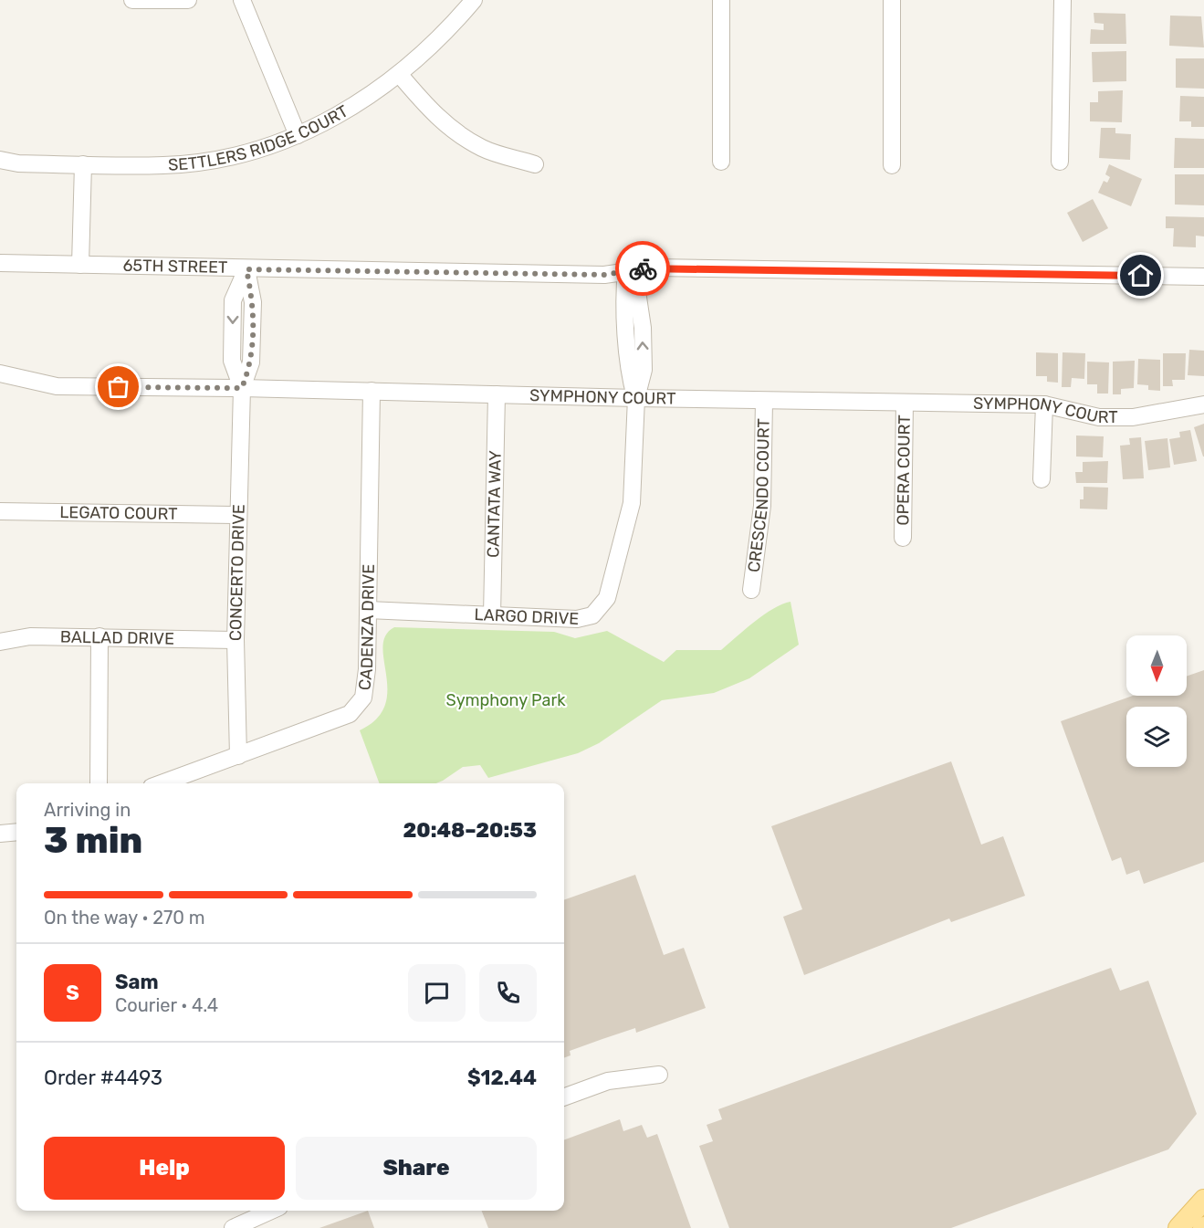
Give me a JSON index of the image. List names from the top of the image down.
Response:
{
  "streets": {
    "street": [
      "SETTLERS RIDGE COURT",
      "65TH STREET",
      "SYMPHONY COURT",
      "OPERA COURT",
      "CRESCENDO COURT",
      "CANTATA WAY",
      "LEGATO COURT",
      "CONCERTO DRIVE",
      "LARGO DRIVE",
      "CADENZA DRIVE",
      "BALLAD DRIVE"
    ]
  },
  "crossings": [
    ["65TH STREET", "CONCERTO DRIVE"],
    ["65TH STREET", "LARGO DRIVE"],
    ["SYMPHONY COURT", "OPERA COURT"],
    ["SYMPHONY COURT", "CRESCENDO COURT"],
    ["SYMPHONY COURT", "CANTATA WAY"],
    ["SYMPHONY COURT", "CONCERTO DRIVE"],
    ["SYMPHONY COURT", "LARGO DRIVE"],
    ["SYMPHONY COURT", "CADENZA DRIVE"],
    ["CANTATA WAY", "LARGO DRIVE"],
    ["LEGATO COURT", "CONCERTO DRIVE"],
    ["CONCERTO DRIVE", "CADENZA DRIVE"],
    ["CONCERTO DRIVE", "BALLAD DRIVE"],
    ["LARGO DRIVE", "CADENZA DRIVE"]
  ],
  "parks": ["Symphony Park"],
  "north": "bottom",
  "page": {
    "heading": ["3 min", "Arriving in", "20:48–20:53"],
    "panel": [
      "Sam",
      "Courier · 4.4",
      "Order #4493",
      "$12.44"
    ],
    "bar": "On the way · 270 m",
    "round": "S",
    "buttons": ["Help", "Share"]
  }
}
